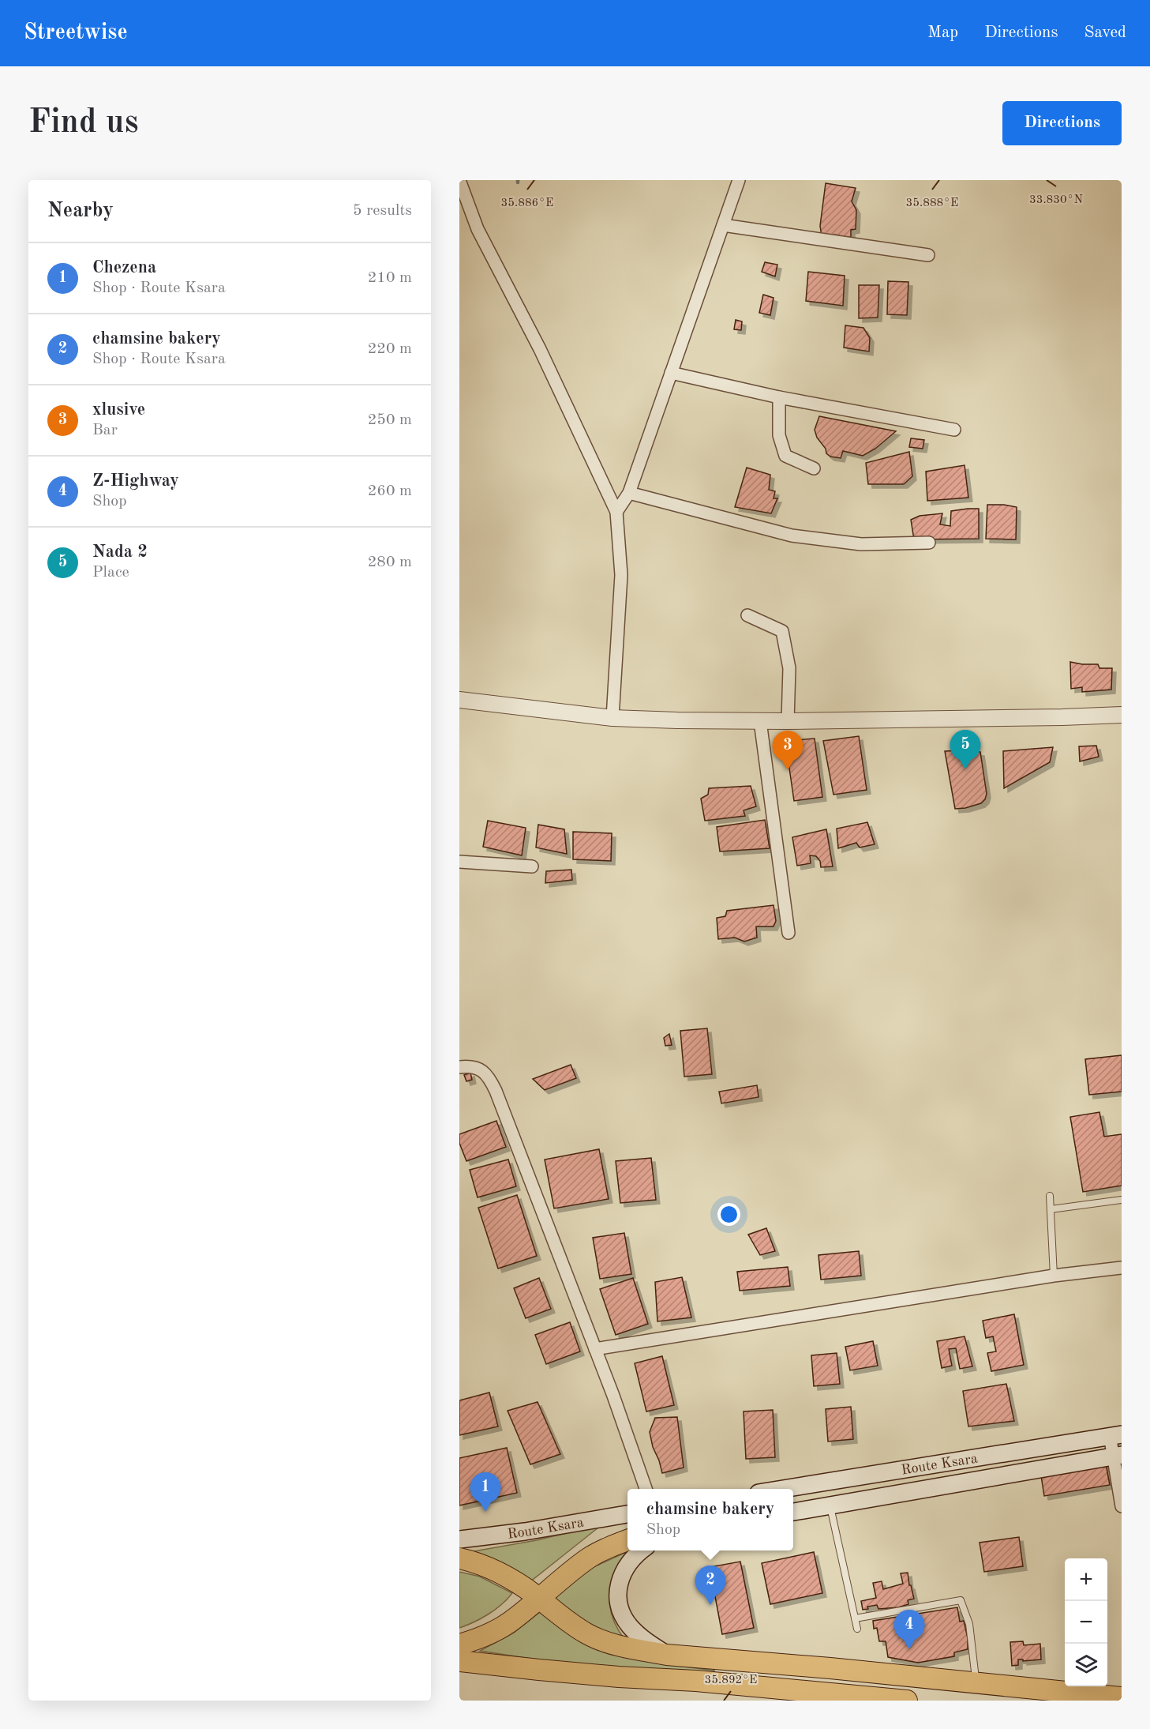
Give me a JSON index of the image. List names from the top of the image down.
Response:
{
  "streets": {
    "main road": ["Route Ksara"]
  },
  "page": {
    "header": "Streetwise",
    "nav": ["Map", "Directions", "Saved"],
    "buttons": "Directions",
    "title": "Find us",
    "heading": ["Nearby", "5 results"],
    "list": [
      {
        "mark": "1",
        "name": "Chezena",
        "note": "Shop · Route Ksara",
        "value": "210 m"
      },
      {
        "mark": "2",
        "name": "chamsine bakery",
        "note": "Shop · Route Ksara",
        "value": "220 m"
      },
      {
        "mark": "3",
        "name": "xlusive",
        "note": "Bar",
        "value": "250 m"
      },
      {
        "mark": "4",
        "name": "Z-Highway",
        "note": "Shop",
        "value": "260 m"
      },
      {
        "mark": "5",
        "name": "Nada 2",
        "note": "Place",
        "value": "280 m"
      }
    ],
    "pins": [
      "5",
      "3",
      "1",
      "2",
      "4"
    ],
    "popup": ["chamsine bakery", "Shop"],
    "map_buttons": ["+", "−"]
  },
  "coordinates": [
    "33.830°N",
    "35.888°E",
    "35.886°E",
    "35.892°E"
  ]
}
